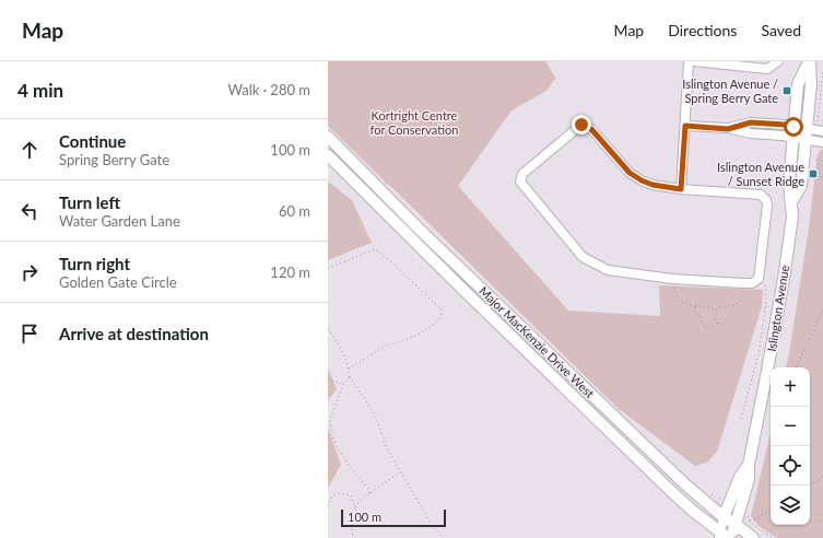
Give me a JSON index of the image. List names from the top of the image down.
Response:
{
  "streets": {
    "main road": ["Islington Avenue", "Major MacKenzie Drive West"]
  },
  "crossings": [
    ["Islington Avenue", "Major MacKenzie Drive West"]
  ],
  "parks": ["Kortright Centre for Conservation"],
  "places": {
    "transit": ["Islington Avenue / Spring Berry Gate", "Islington Avenue / Sunset Ridge"]
  },
  "scale_bar": "100 m",
  "page": {
    "header": "Map",
    "nav": ["Map", "Directions", "Saved"],
    "heading": ["4 min", "Walk · 280 m"],
    "list": [
      ["Continue", "Spring Berry Gate", "100 m"],
      ["Turn left", "Water Garden Lane", "60 m"],
      ["Turn right", "Golden Gate Circle", "120 m"],
      "Arrive at destination"
    ],
    "map_buttons": ["+", "−"],
    "scale": "100 m"
  }
}
